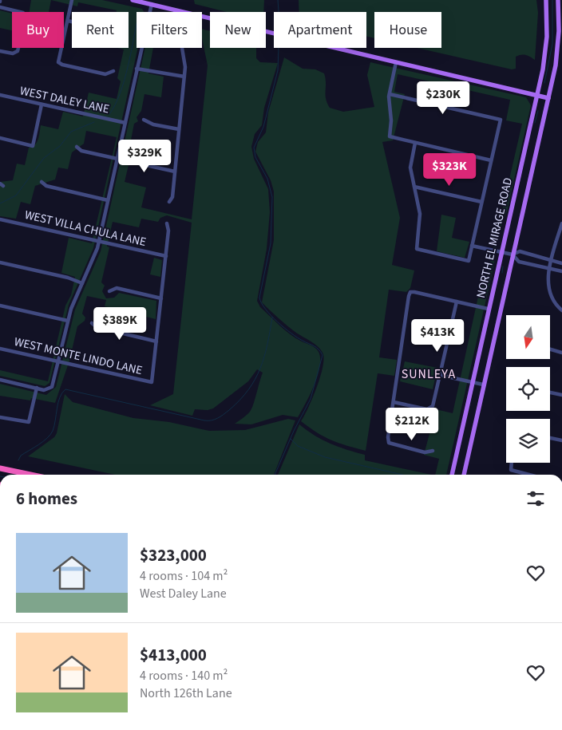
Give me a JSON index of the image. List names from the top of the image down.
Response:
{
  "streets": {
    "main road": ["NORTH EL MIRAGE ROAD"],
    "street": ["WEST DALEY LANE", "WEST VILLA CHULA LANE", "WEST MONTE LINDO LANE"]
  },
  "districts": ["SUNLEYA"],
  "north": "bottom",
  "page": {
    "chip": [
      "Buy",
      "Rent",
      "Filters",
      "New",
      "Apartment",
      "House"
    ],
    "price": [
      "$230K",
      "$329K",
      "$323K",
      "$389K",
      "$413K",
      "$212K"
    ],
    "heading": "6 homes",
    "list": [
      {
        "name": "$323,000",
        "note": "4 rooms · 104 m² · West Daley Lane"
      },
      {
        "name": "$413,000",
        "note": "4 rooms · 140 m² · North 126th Lane"
      }
    ]
  }
}
